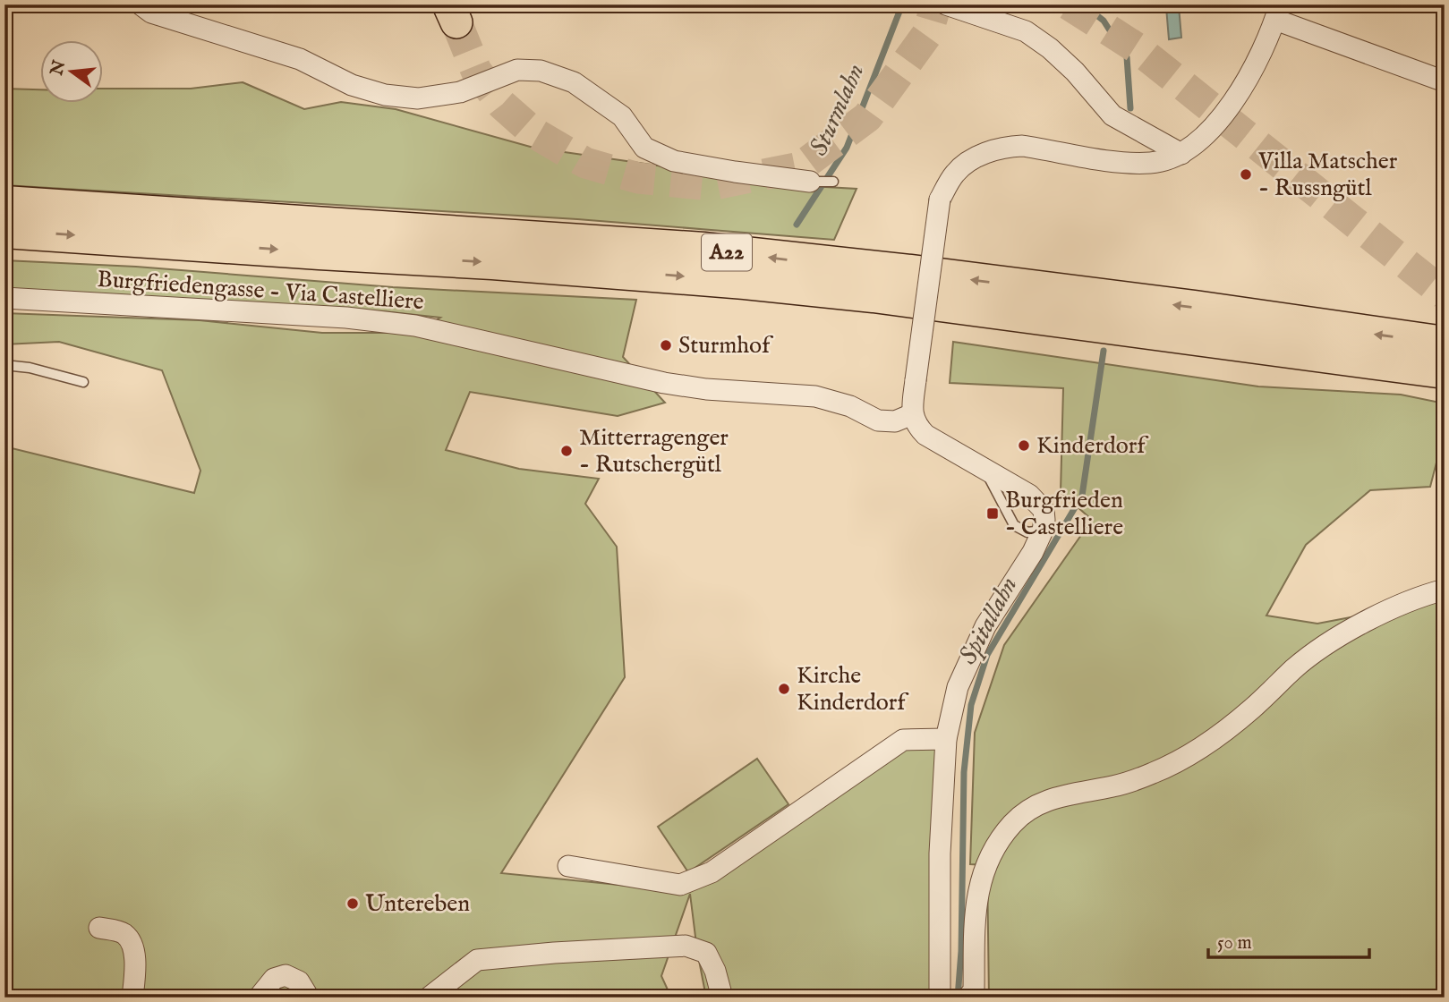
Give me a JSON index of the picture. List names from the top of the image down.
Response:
{
  "streets": {
    "highway": ["A22"],
    "street": ["Burgfriedengasse - Via Castelliere"]
  },
  "water": ["Sturmlahn", "Spitallahn"],
  "places": {
    "other": [
      "Villa Matscher - Russngütl",
      "Sturmhof",
      "Kinderdorf",
      "Mitterragenger - Rutschergütl",
      "Kirche Kinderdorf",
      "Untereben"
    ],
    "transit": ["Burgfrieden - Castelliere"]
  },
  "scale_bar": "50 m",
  "north": "left"
}
